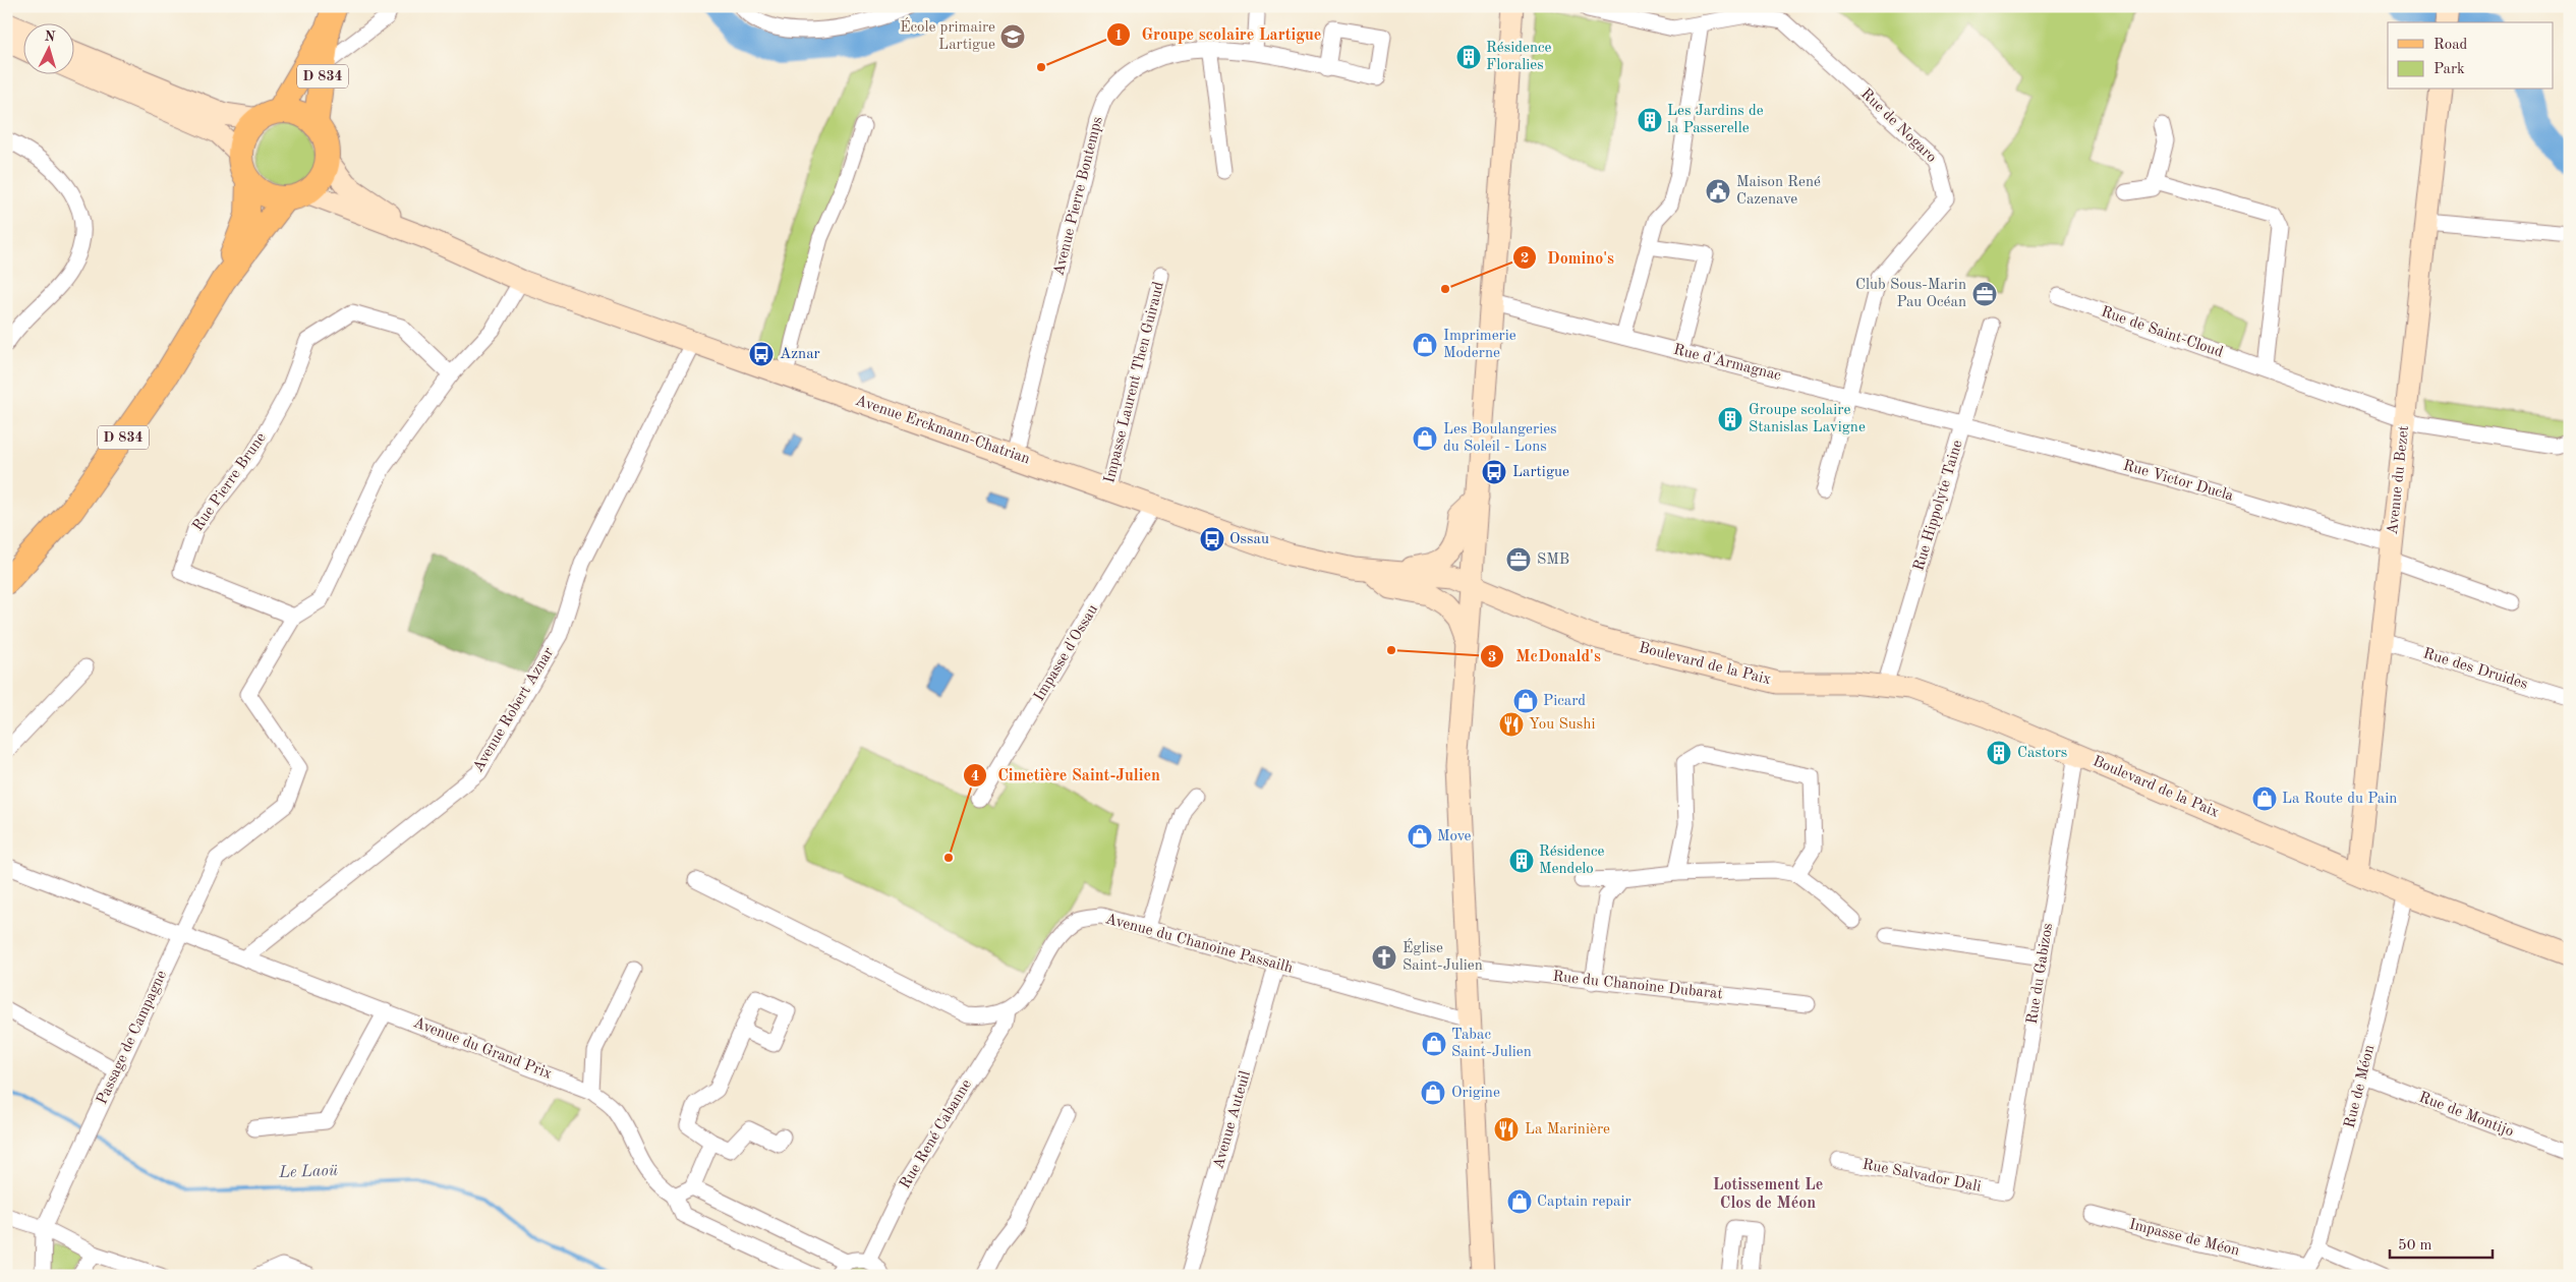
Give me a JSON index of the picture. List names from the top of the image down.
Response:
{
  "streets": {
    "main road": [
      "D 834",
      "Avenue Erckmann-Chatrian",
      "Avenue du Bezet",
      "Boulevard de la Paix"
    ],
    "street": [
      "Rue de Nogaro",
      "Avenue Pierre Bontemps",
      "Rue de Saint-Cloud",
      "Rue d'Armagnac",
      "Impasse Laurent Then Guiraud",
      "Rue Victor Ducla",
      "Rue Pierre Brune",
      "Rue Hippolyte Taine",
      "Impasse d'Ossau",
      "Rue des Druides",
      "Avenue Robert Aznar",
      "Avenue du Chanoine Passailh",
      "Rue du Gabizos",
      "Rue du Chanoine Dubarat",
      "Passage de Campagne",
      "Avenue du Grand Prix",
      "Rue de Méon",
      "Rue de Montijo",
      "Avenue Auteuil",
      "Rue René Cabanne",
      "Rue Salvador Dali",
      "Impasse de Méon"
    ]
  },
  "crossings": [
    ["D 834", "Avenue Erckmann-Chatrian"],
    ["Rue de Nogaro", "Rue d'Armagnac"],
    ["Avenue Pierre Bontemps", "Avenue Erckmann-Chatrian"],
    ["Rue de Saint-Cloud", "Avenue du Bezet"],
    ["Rue d'Armagnac", "Rue Victor Ducla"],
    ["Rue d'Armagnac", "Rue Hippolyte Taine"],
    ["Impasse Laurent Then Guiraud", "Avenue Erckmann-Chatrian"],
    ["Avenue Erckmann-Chatrian", "Impasse d'Ossau"],
    ["Avenue Erckmann-Chatrian", "Boulevard de la Paix"],
    ["Avenue Erckmann-Chatrian", "Avenue Robert Aznar"],
    ["Avenue du Bezet", "Rue Victor Ducla"],
    ["Avenue du Bezet", "Boulevard de la Paix"],
    ["Avenue du Bezet", "Rue des Druides"],
    ["Rue Victor Ducla", "Rue Hippolyte Taine"],
    ["Rue Pierre Brune", "Passage de Campagne"],
    ["Rue Hippolyte Taine", "Boulevard de la Paix"],
    ["Boulevard de la Paix", "Rue du Gabizos"],
    ["Boulevard de la Paix", "Rue de Méon"],
    ["Avenue Robert Aznar", "Avenue du Grand Prix"],
    ["Avenue du Chanoine Passailh", "Avenue Auteuil"],
    ["Avenue du Chanoine Passailh", "Rue René Cabanne"],
    ["Rue du Gabizos", "Rue Salvador Dali"],
    ["Rue de Méon", "Rue de Montijo"],
    ["Rue de Méon", "Impasse de Méon"]
  ],
  "districts": ["Lotissement Le Clos de Méon"],
  "water": ["Le Laoü"],
  "places": {
    "school or university": ["École primaire Lartigue"],
    "building": [
      "Résidence Floralies",
      "Les Jardins de la Passerelle",
      "Groupe scolaire Stanislas Lavigne",
      "Castors",
      "Résidence Mendelo"
    ],
    "other": [
      "Groupe scolaire Lartigue",
      "Domino's",
      "McDonald's",
      "Cimetière Saint-Julien"
    ],
    "public building": ["Maison René Cazenave"],
    "office": ["Club Sous-Marin Pau Océan", "SMB"],
    "shop": [
      "Imprimerie Moderne",
      "Les Boulangeries du Soleil - Lons",
      "Picard",
      "La Route du Pain",
      "Move",
      "Tabac Saint-Julien",
      "Origine",
      "Captain repair"
    ],
    "bus stop": ["Aznar", "Lartigue", "Ossau"],
    "restaurant": ["You Sushi", "La Marinière"],
    "church": ["Église Saint-Julien"]
  },
  "legend": ["Road", "Park"],
  "scale_bar": "50 m",
  "north": "top"
}
